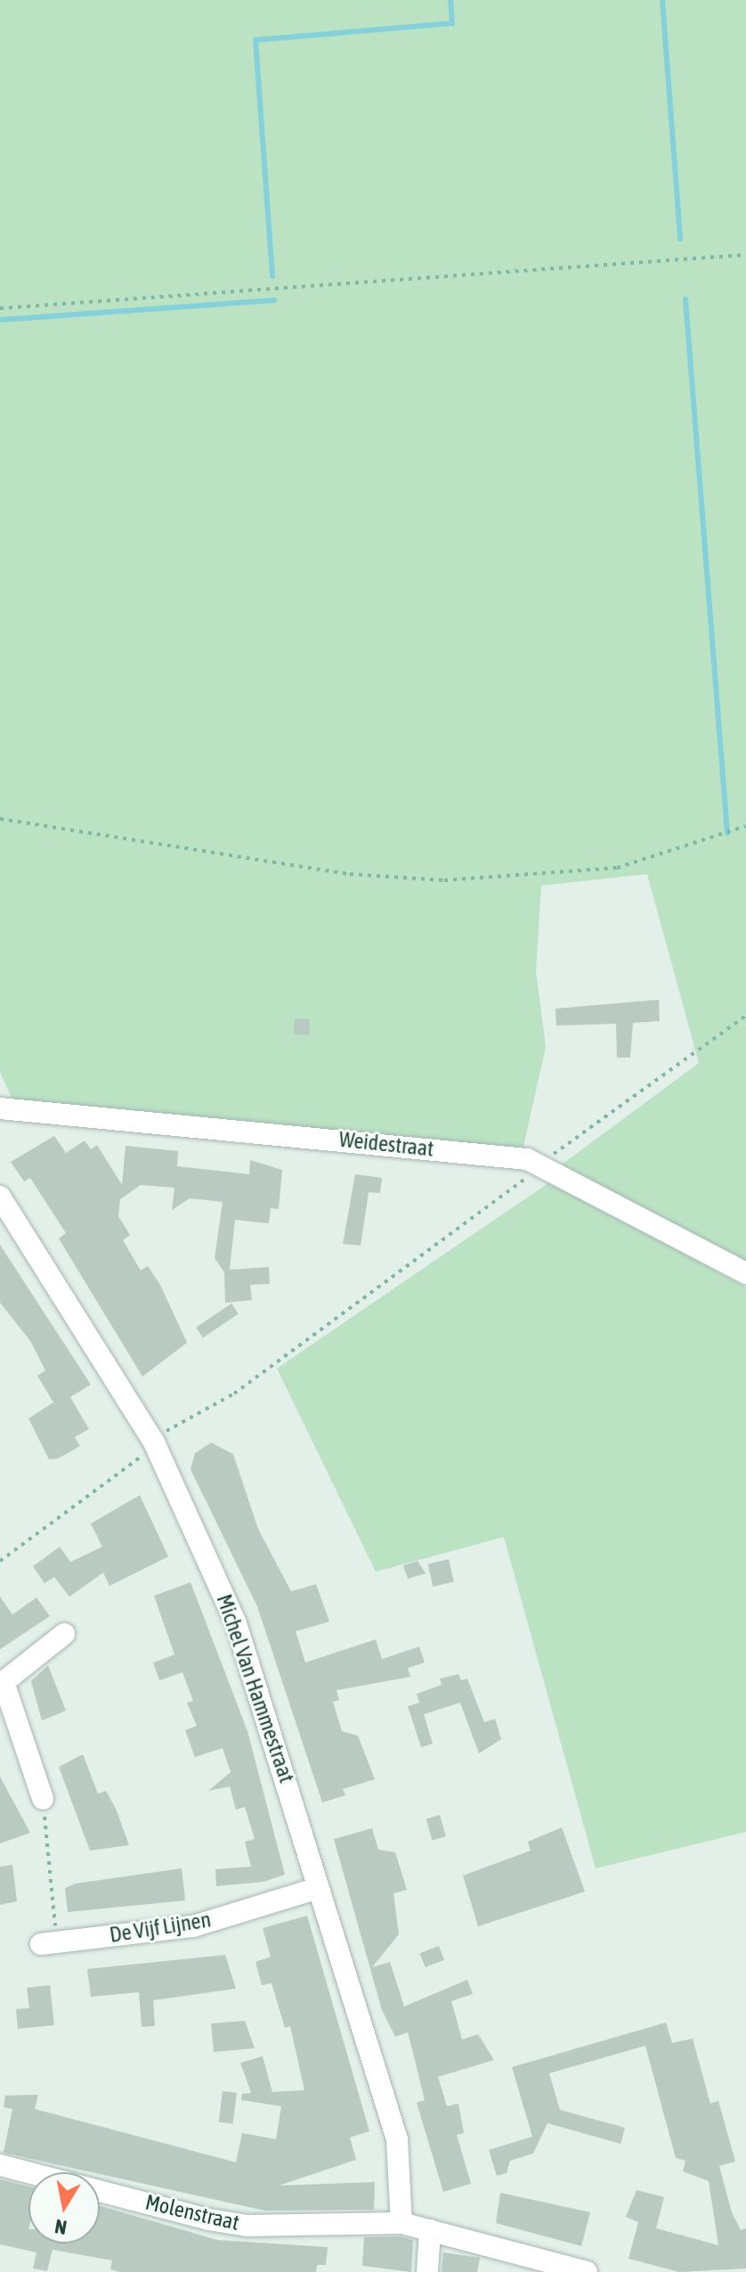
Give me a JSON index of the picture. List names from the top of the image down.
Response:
{
  "streets": {
    "street": [
      "Weidestraat",
      "Michel Van Hammestraat",
      "De Vijf Lijnen",
      "Molenstraat"
    ]
  },
  "crossings": [
    ["Michel Van Hammestraat", "De Vijf Lijnen"],
    ["Michel Van Hammestraat", "Molenstraat"]
  ],
  "north": "bottom"
}
